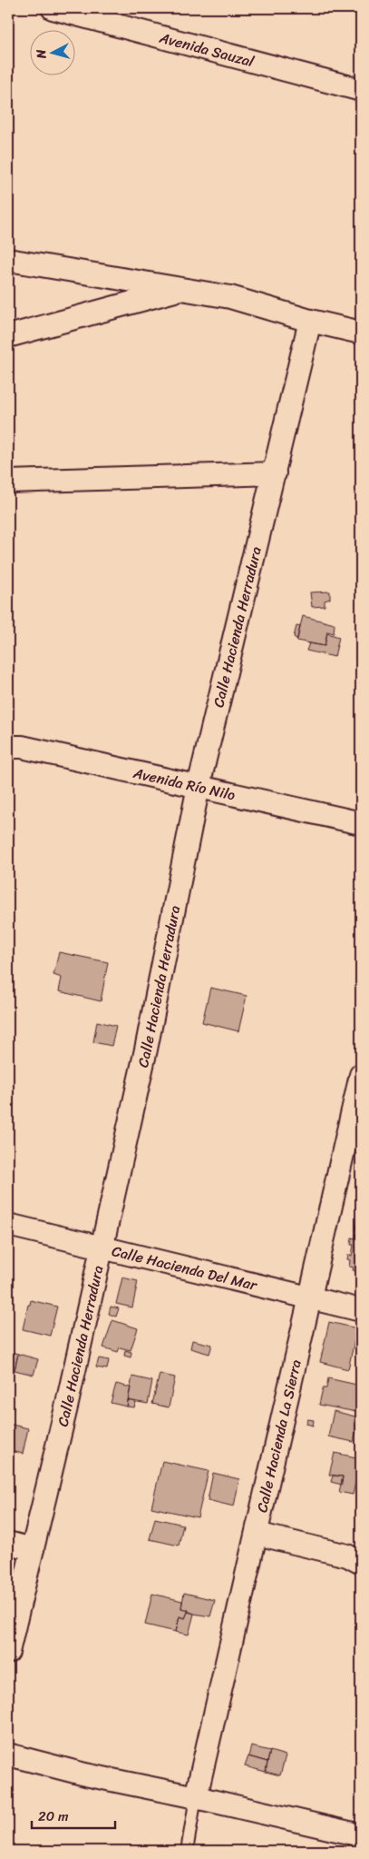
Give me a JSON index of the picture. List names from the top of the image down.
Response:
{
  "streets": {
    "street": [
      "Avenida Sauzal",
      "Calle Hacienda Herradura",
      "Avenida Río Nilo",
      "Calle Hacienda Del Mar",
      "Calle Hacienda La Sierra"
    ]
  },
  "crossings": [
    ["Calle Hacienda Herradura", "Avenida Río Nilo"],
    ["Calle Hacienda Herradura", "Calle Hacienda Del Mar"],
    ["Calle Hacienda Del Mar", "Calle Hacienda La Sierra"]
  ],
  "scale_bar": "20 m",
  "north": "left"
}
